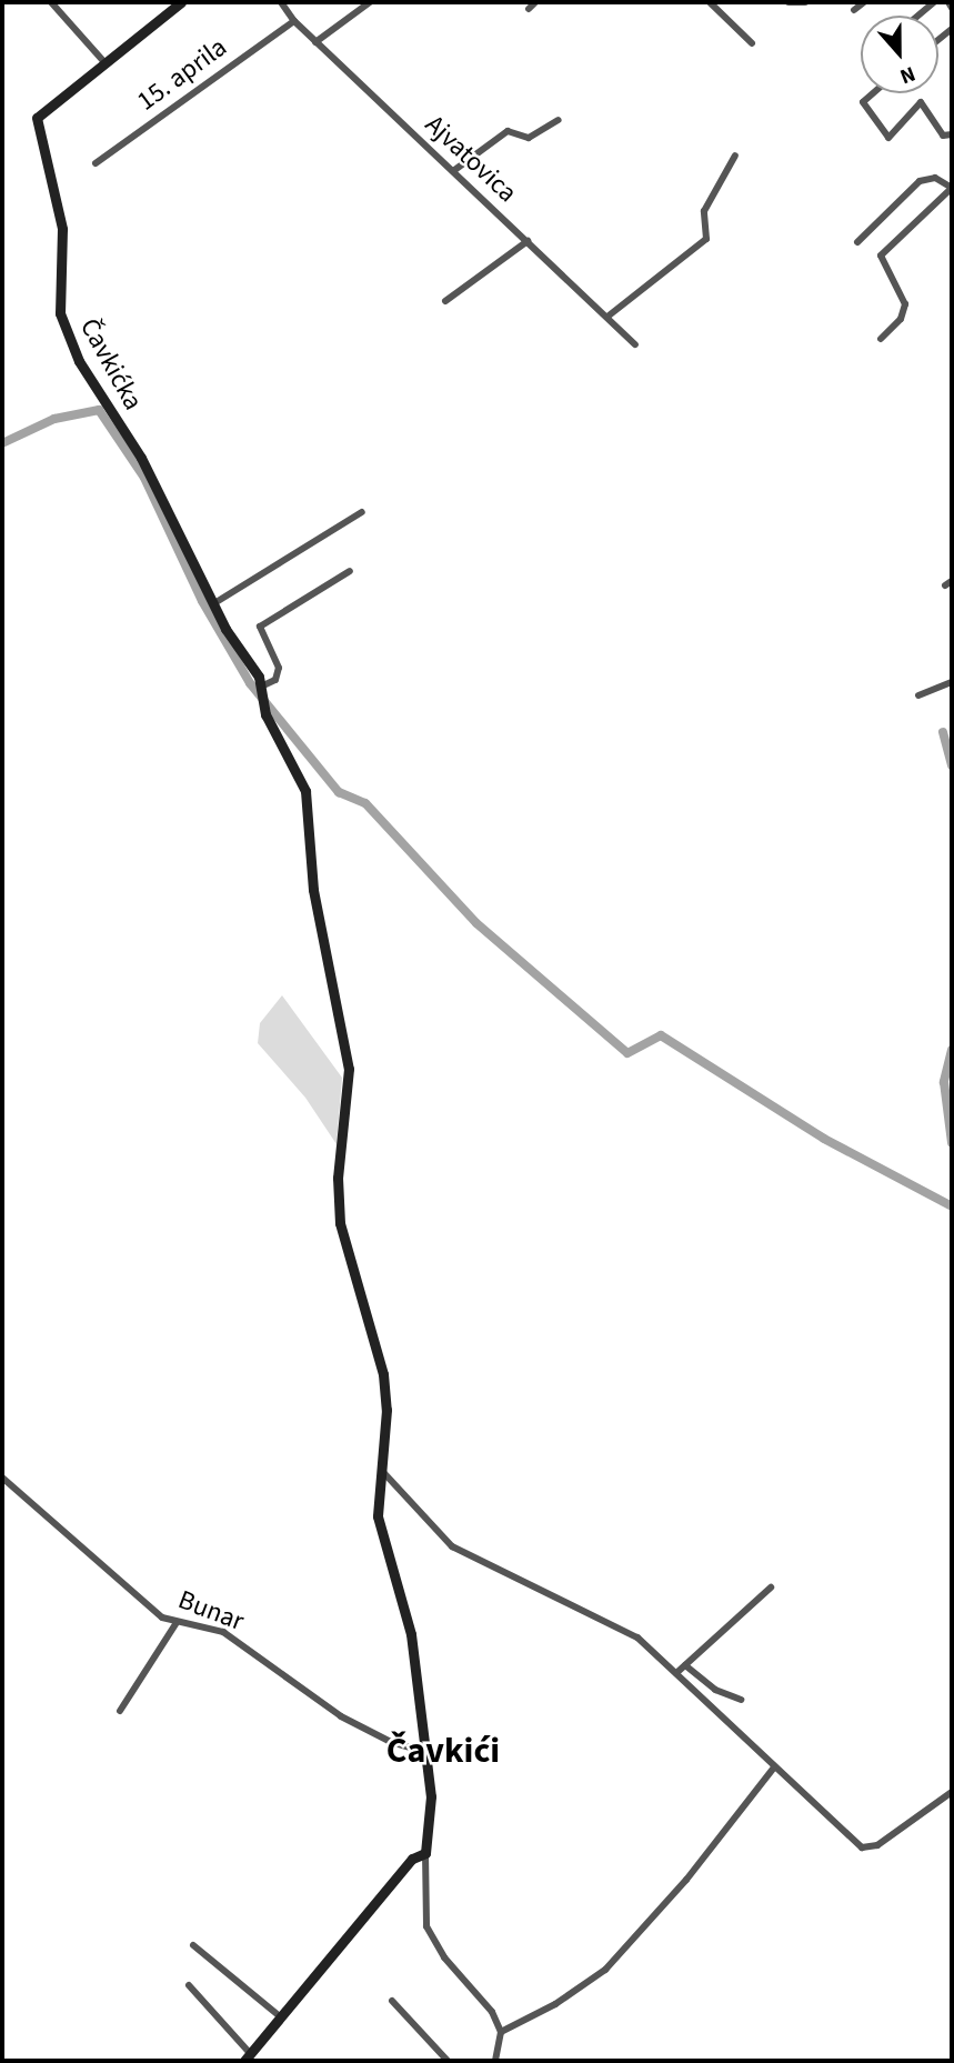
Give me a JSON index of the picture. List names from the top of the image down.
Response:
{
  "streets": {
    "street": [
      "15. aprila",
      "Ajvatovica",
      "Čavkićka",
      "Bunar"
    ]
  },
  "crossings": [
    ["15. aprila", "Ajvatovica"]
  ],
  "districts": ["Čavkići"],
  "north": "bottom"
}
